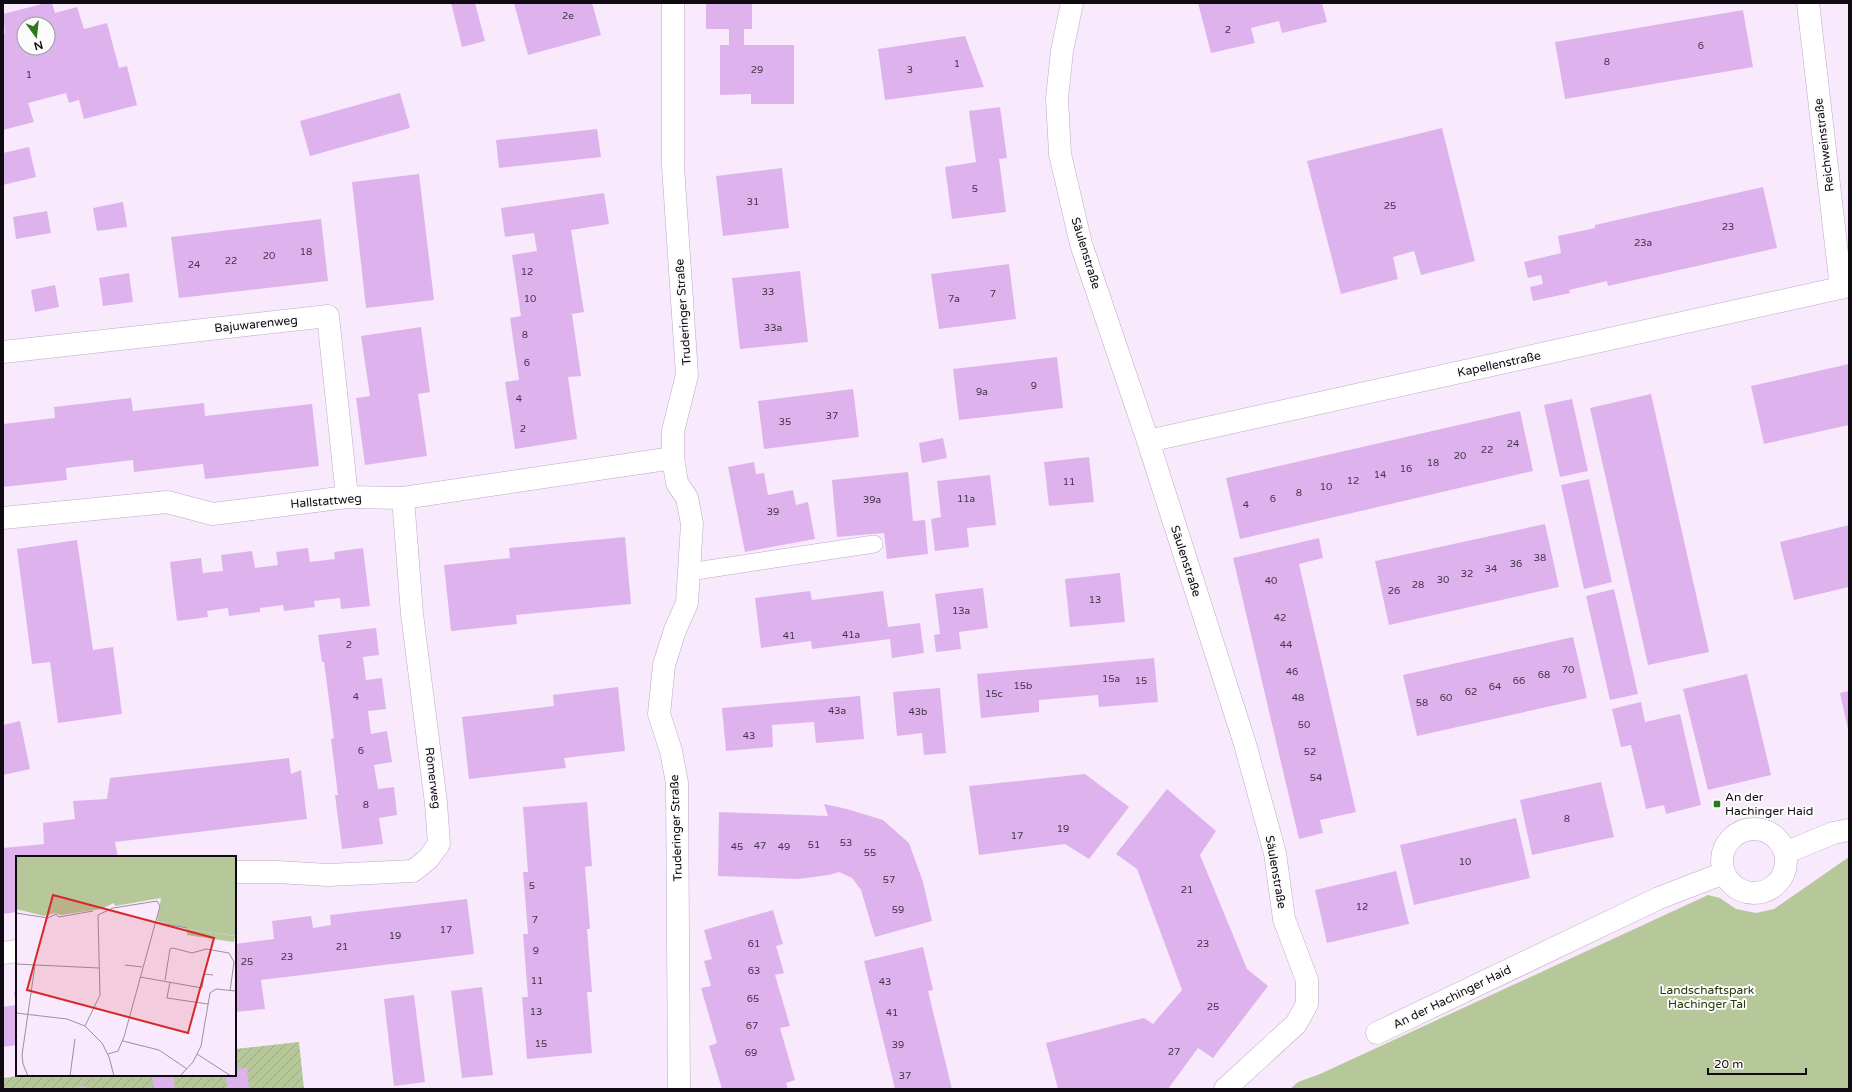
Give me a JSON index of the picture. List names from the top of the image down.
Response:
{
  "streets": {
    "street": [
      "Reichweinstraße",
      "Säulenstraße",
      "Truderinger Straße",
      "Bajuwarenweg",
      "Kapellenstraße",
      "Hallstattweg",
      "Römerweg",
      "An der Hachinger Haid"
    ]
  },
  "crossings": [
    ["Reichweinstraße", "Kapellenstraße"],
    ["Säulenstraße", "Kapellenstraße"],
    ["Truderinger Straße", "Hallstattweg"],
    ["Bajuwarenweg", "Hallstattweg"],
    ["Hallstattweg", "Römerweg"]
  ],
  "parks": ["Landschaftspark Hachinger Tal"],
  "places": {
    "transit": ["An der Hachinger Haid"]
  },
  "house_numbers": [
    "2e",
    "2",
    "6",
    "8",
    "1",
    "29",
    "3",
    "1",
    "5",
    "31",
    "25",
    "23",
    "23a",
    "18",
    "20",
    "22",
    "24",
    "12",
    "33",
    "7",
    "10",
    "7a",
    "33a",
    "8",
    "6",
    "9",
    "9a",
    "4",
    "37",
    "35",
    "2",
    "24",
    "22",
    "20",
    "18",
    "16",
    "14",
    "12",
    "11",
    "10",
    "8",
    "11a",
    "6",
    "39a",
    "4",
    "39",
    "38",
    "36",
    "34",
    "32",
    "30",
    "40",
    "28",
    "26",
    "13",
    "13a",
    "42",
    "41a",
    "41",
    "2",
    "44",
    "70",
    "46",
    "68",
    "15a",
    "15",
    "66",
    "15b",
    "64",
    "62",
    "15c",
    "4",
    "48",
    "60",
    "58",
    "43a",
    "43b",
    "50",
    "43",
    "6",
    "52",
    "54",
    "8",
    "8",
    "19",
    "17",
    "53",
    "51",
    "47",
    "45",
    "49",
    "55",
    "10",
    "57",
    "5",
    "21",
    "12",
    "59",
    "7",
    "17",
    "19",
    "61",
    "23",
    "21",
    "9",
    "23",
    "25",
    "63",
    "11",
    "43",
    "65",
    "25",
    "13",
    "41",
    "67",
    "15",
    "39",
    "27",
    "69",
    "37"
  ],
  "scale_bar": "20 m",
  "north": "bottom"
}
